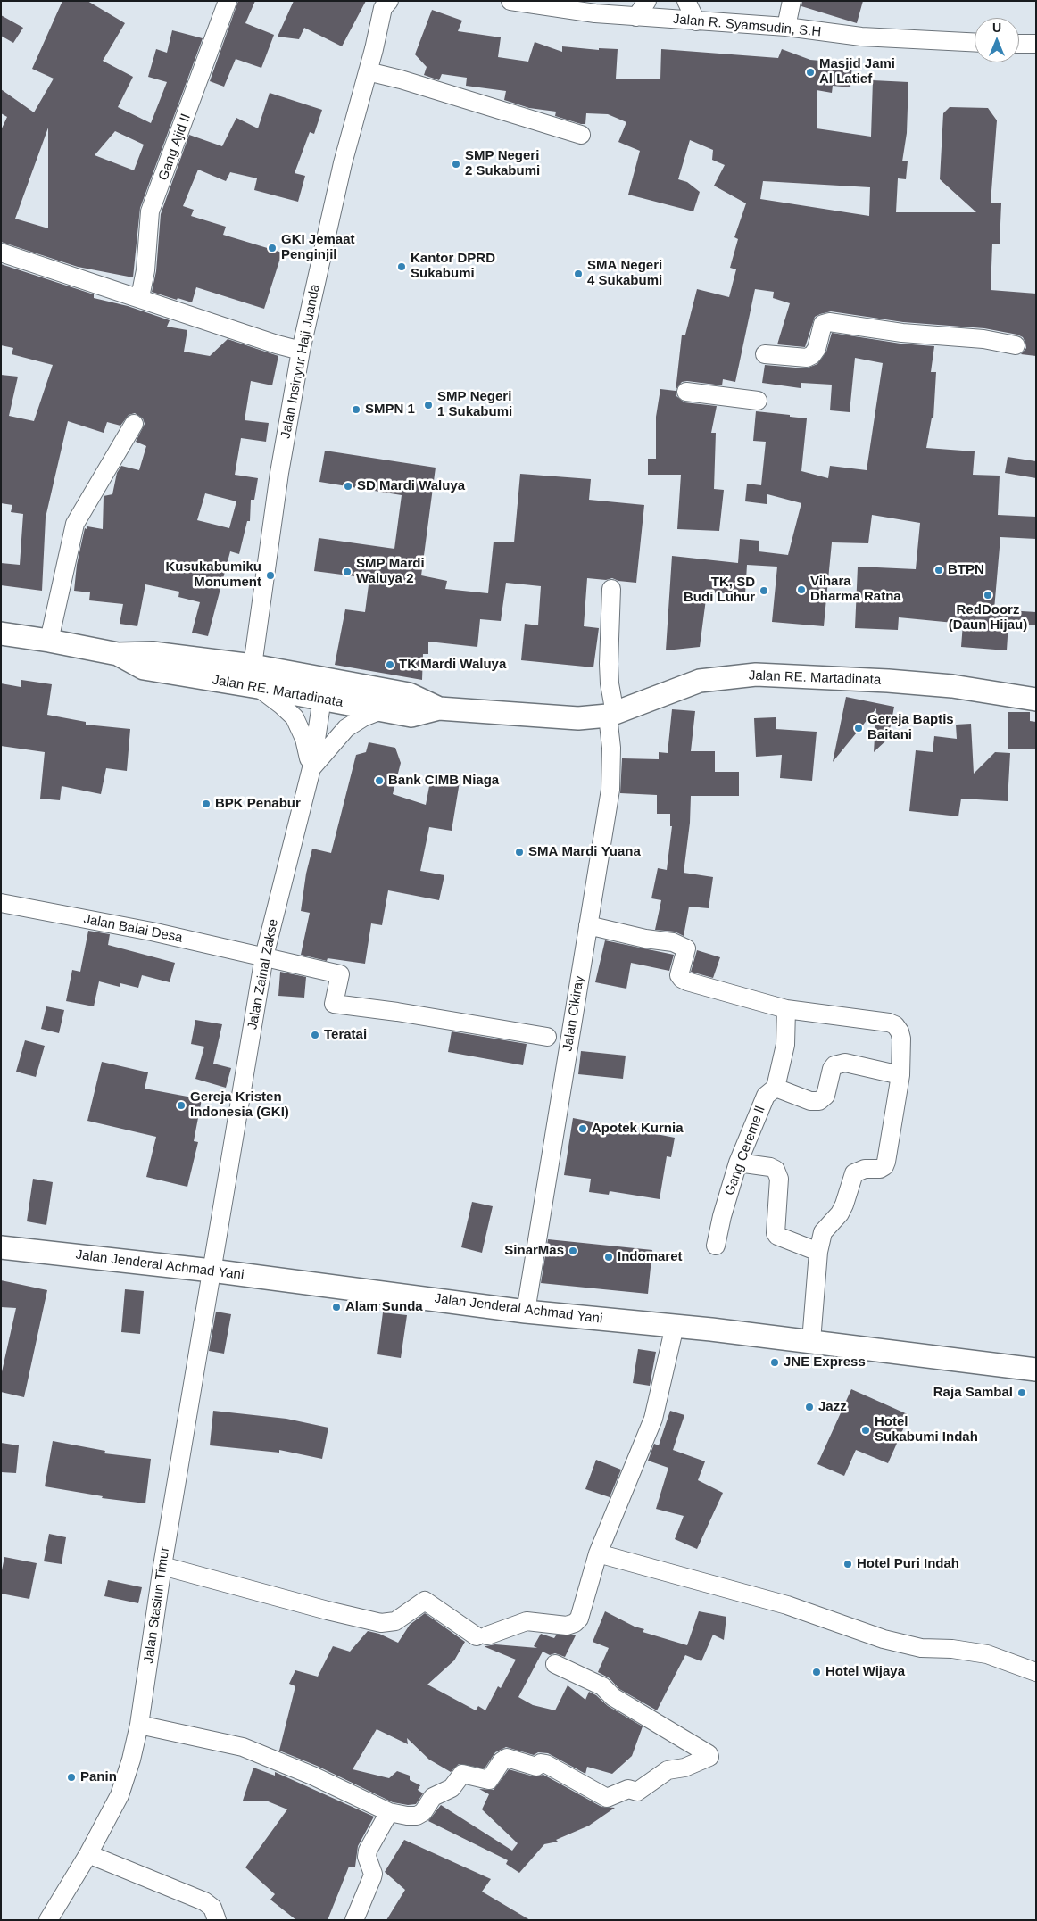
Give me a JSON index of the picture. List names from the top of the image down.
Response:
{
  "streets": {
    "main road": ["Jalan RE. Martadinata", "Jalan Jenderal Achmad Yani"],
    "street": [
      "Jalan R. Syamsudin, S.H",
      "Gang Ajid II",
      "Jalan Insinyur Haji Juanda",
      "Jalan Balai Desa",
      "Jalan Zainal Zakse",
      "Jalan Cikiray",
      "Gang Cereme ll",
      "Jalan Stasiun Timur"
    ]
  },
  "crossings": [
    ["Jalan Insinyur Haji Juanda", "Jalan RE. Martadinata"],
    ["Jalan RE. Martadinata", "Jalan Zainal Zakse"],
    ["Jalan RE. Martadinata", "Jalan Cikiray"],
    ["Jalan Balai Desa", "Jalan Zainal Zakse"],
    ["Jalan Zainal Zakse", "Jalan Jenderal Achmad Yani"],
    ["Jalan Zainal Zakse", "Jalan Stasiun Timur"],
    ["Jalan Cikiray", "Jalan Jenderal Achmad Yani"],
    ["Jalan Jenderal Achmad Yani", "Jalan Stasiun Timur"]
  ],
  "places": [
    "Masjid Jami Al Latief",
    "SMP Negeri 2 Sukabumi",
    "GKI Jemaat Penginjil",
    "Kantor DPRD Sukabumi",
    "SMA Negeri 4 Sukabumi",
    "SMP Negeri 1 Sukabumi",
    "SMPN 1",
    "SD Mardi Waluya",
    "BTPN",
    "SMP Mardi Waluya 2",
    "Kusukabumiku Monument",
    "Vihara Dharma Ratna",
    "TK, SD Budi Luhur",
    "RedDoorz (Daun Hijau)",
    "TK Mardi Waluya",
    "Gereja Baptis Baitani",
    "Bank CIMB Niaga",
    "BPK Penabur",
    "SMA Mardi Yuana",
    "Teratai",
    "Gereja Kristen Indonesia (GKI)",
    "Apotek Kurnia",
    "SinarMas",
    "Indomaret",
    "Alam Sunda",
    "JNE Express",
    "Raja Sambal",
    "Jazz",
    "Hotel Sukabumi Indah",
    "Hotel Puri Indah",
    "Hotel Wijaya",
    "Panin"
  ],
  "north": "top"
}
